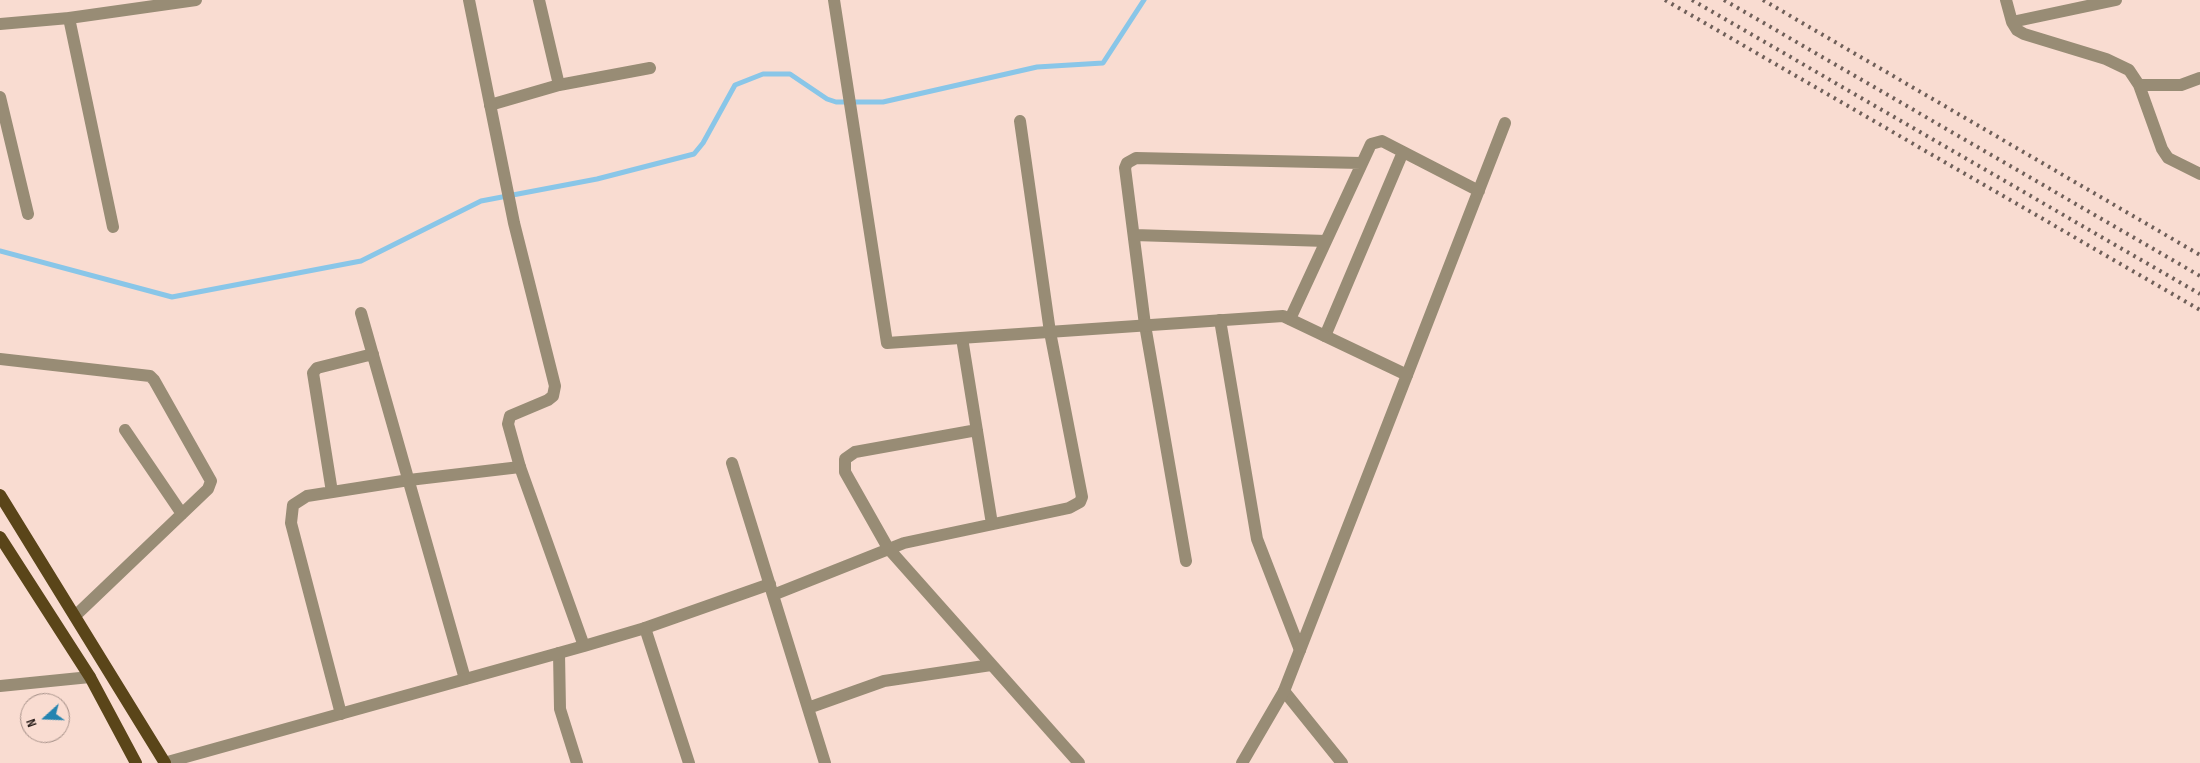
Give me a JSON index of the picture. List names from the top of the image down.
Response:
{
  "north": "left"
}
